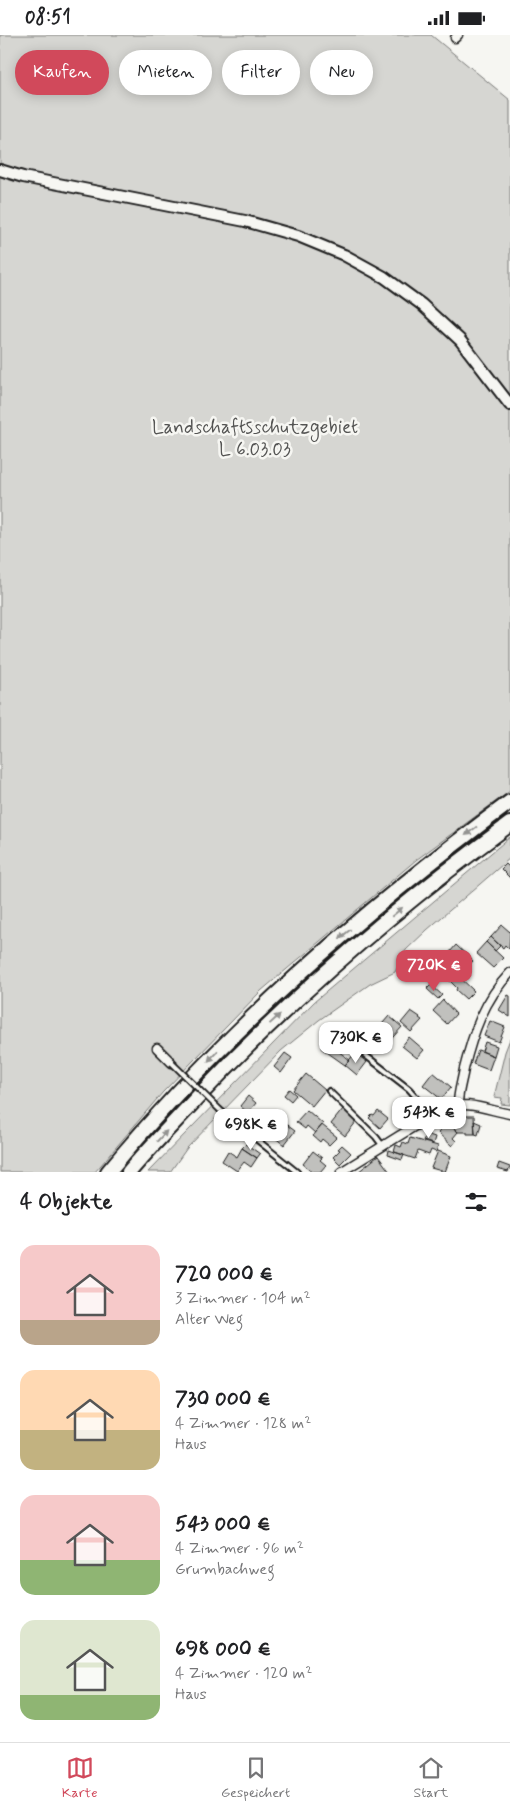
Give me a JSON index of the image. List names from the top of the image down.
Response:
{
  "parks": ["Landschaftsschutzgebiet L 6.03.03"],
  "page": {
    "status": "08:51",
    "chip": [
      "Kaufen",
      "Mieten",
      "Filter",
      "Neu"
    ],
    "price": [
      "720K €",
      "730K €",
      "543K €",
      "698K €"
    ],
    "heading": "4 Objekte",
    "list": [
      {
        "name": "720 000 €",
        "note": "3 Zimmer · 104 m² · Alter Weg"
      },
      {
        "name": "730 000 €",
        "note": "4 Zimmer · 128 m² · Haus"
      },
      {
        "name": "543 000 €",
        "note": "4 Zimmer · 96 m² · Grumbachweg"
      },
      {
        "name": "698 000 €",
        "note": "4 Zimmer · 120 m² · Haus"
      }
    ],
    "tabs": ["Karte", "Gespeichert", "Start"]
  }
}
